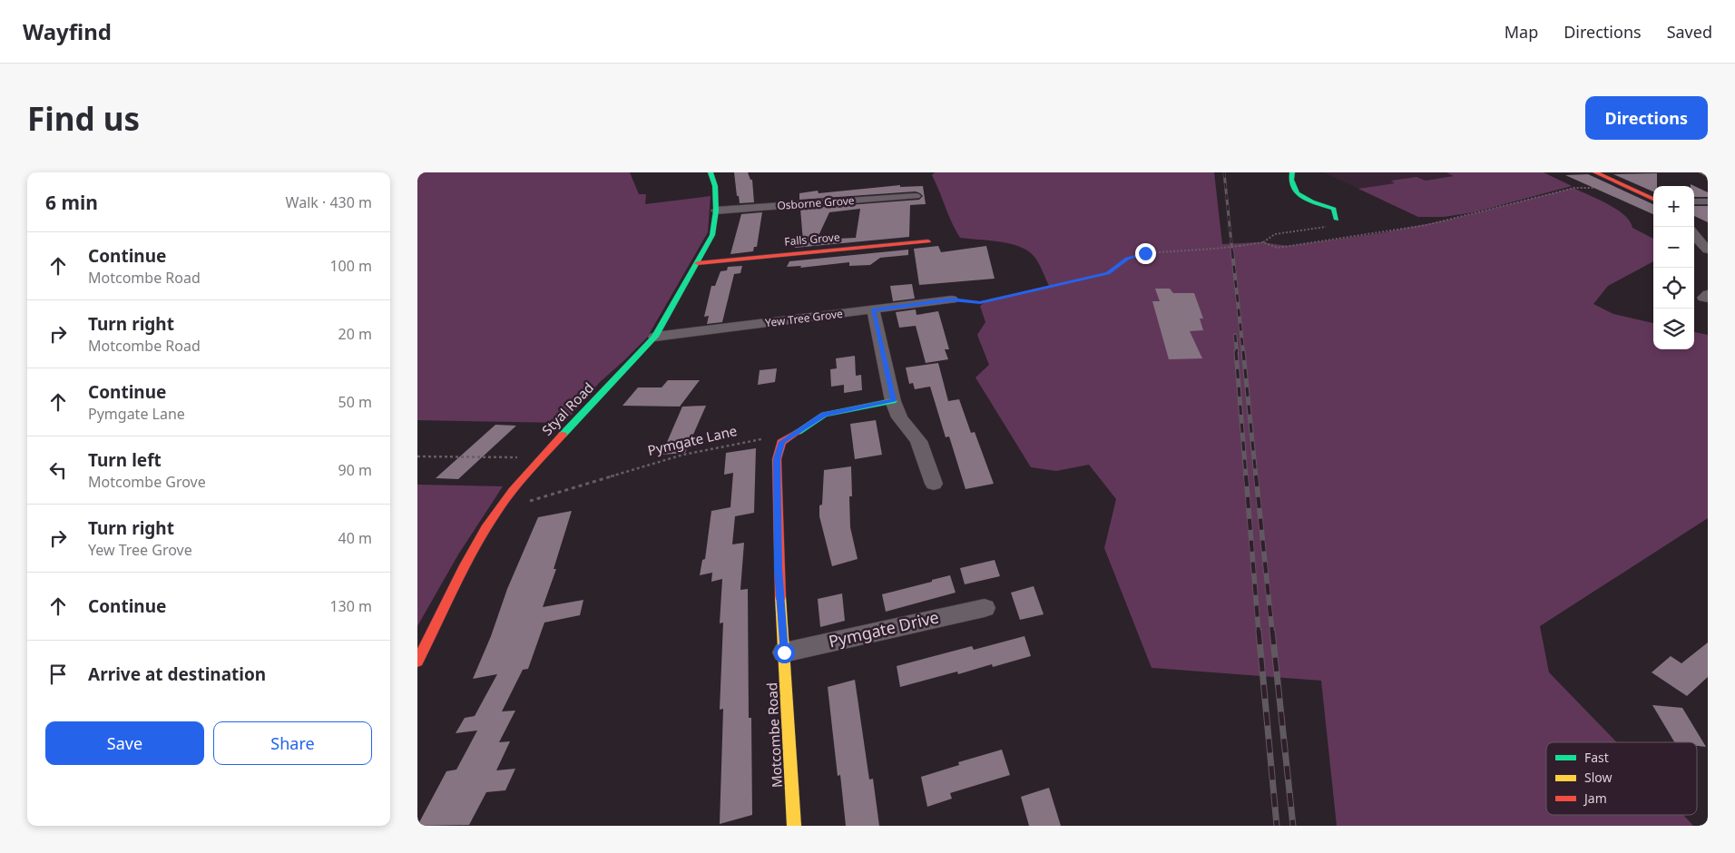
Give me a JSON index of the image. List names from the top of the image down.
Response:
{
  "streets": {
    "street": [
      "Osborne Grove",
      "Falls Grove",
      "Yew Tree Grove",
      "Styal Road",
      "Pymgate Drive",
      "Motcombe Road"
    ],
    "path": ["Pymgate Lane"]
  },
  "crossings": [
    ["Osborne Grove", "Styal Road"],
    ["Falls Grove", "Styal Road"],
    ["Yew Tree Grove", "Styal Road"],
    ["Styal Road", "Pymgate Lane"],
    ["Pymgate Lane", "Motcombe Road"],
    ["Pymgate Drive", "Motcombe Road"]
  ],
  "legend": ["Fast", "Slow", "Jam"],
  "page": {
    "header": "Wayfind",
    "nav": ["Map", "Directions", "Saved"],
    "buttons": [
      "Directions",
      ["Save", "Share"]
    ],
    "title": "Find us",
    "heading": ["6 min", "Walk · 430 m"],
    "map_buttons": ["+", "−"],
    "list": [
      ["Continue", "Motcombe Road", "100 m"],
      ["Turn right", "Motcombe Road", "20 m"],
      ["Continue", "Pymgate Lane", "50 m"],
      ["Turn left", "Motcombe Grove", "90 m"],
      ["Turn right", "Yew Tree Grove", "40 m"],
      ["Continue", "130 m"],
      "Arrive at destination"
    ]
  }
}
